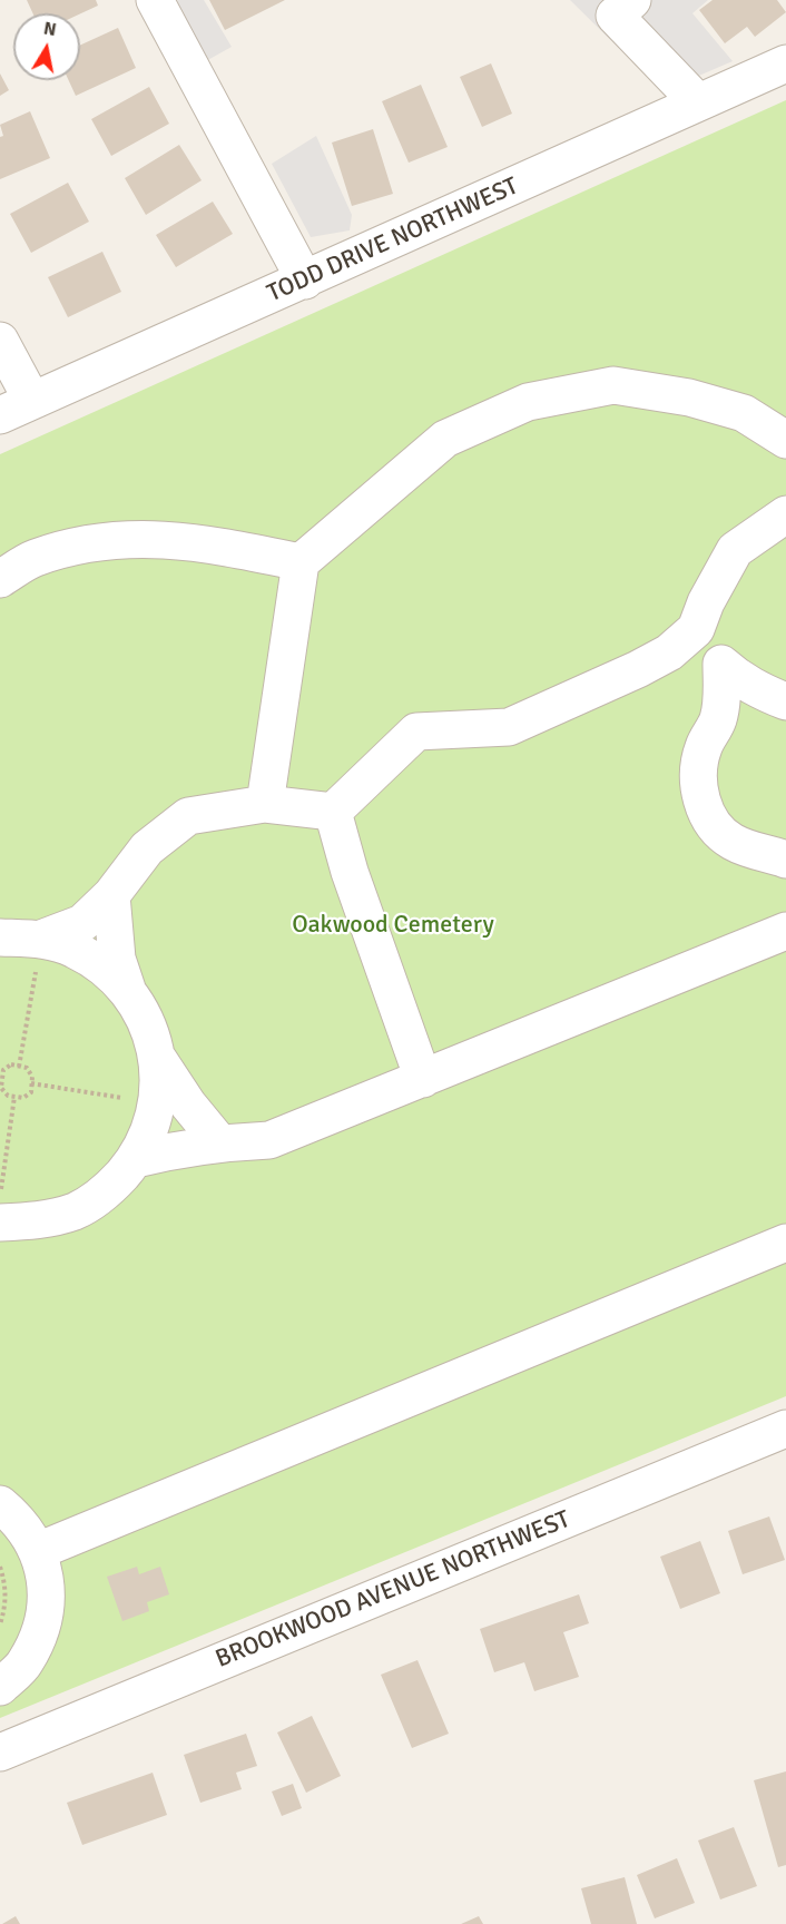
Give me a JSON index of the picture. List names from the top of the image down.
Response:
{
  "streets": {
    "street": ["TODD DRIVE NORTHWEST", "BROOKWOOD AVENUE NORTHWEST"]
  },
  "parks": ["Oakwood Cemetery"],
  "north": "top"
}
